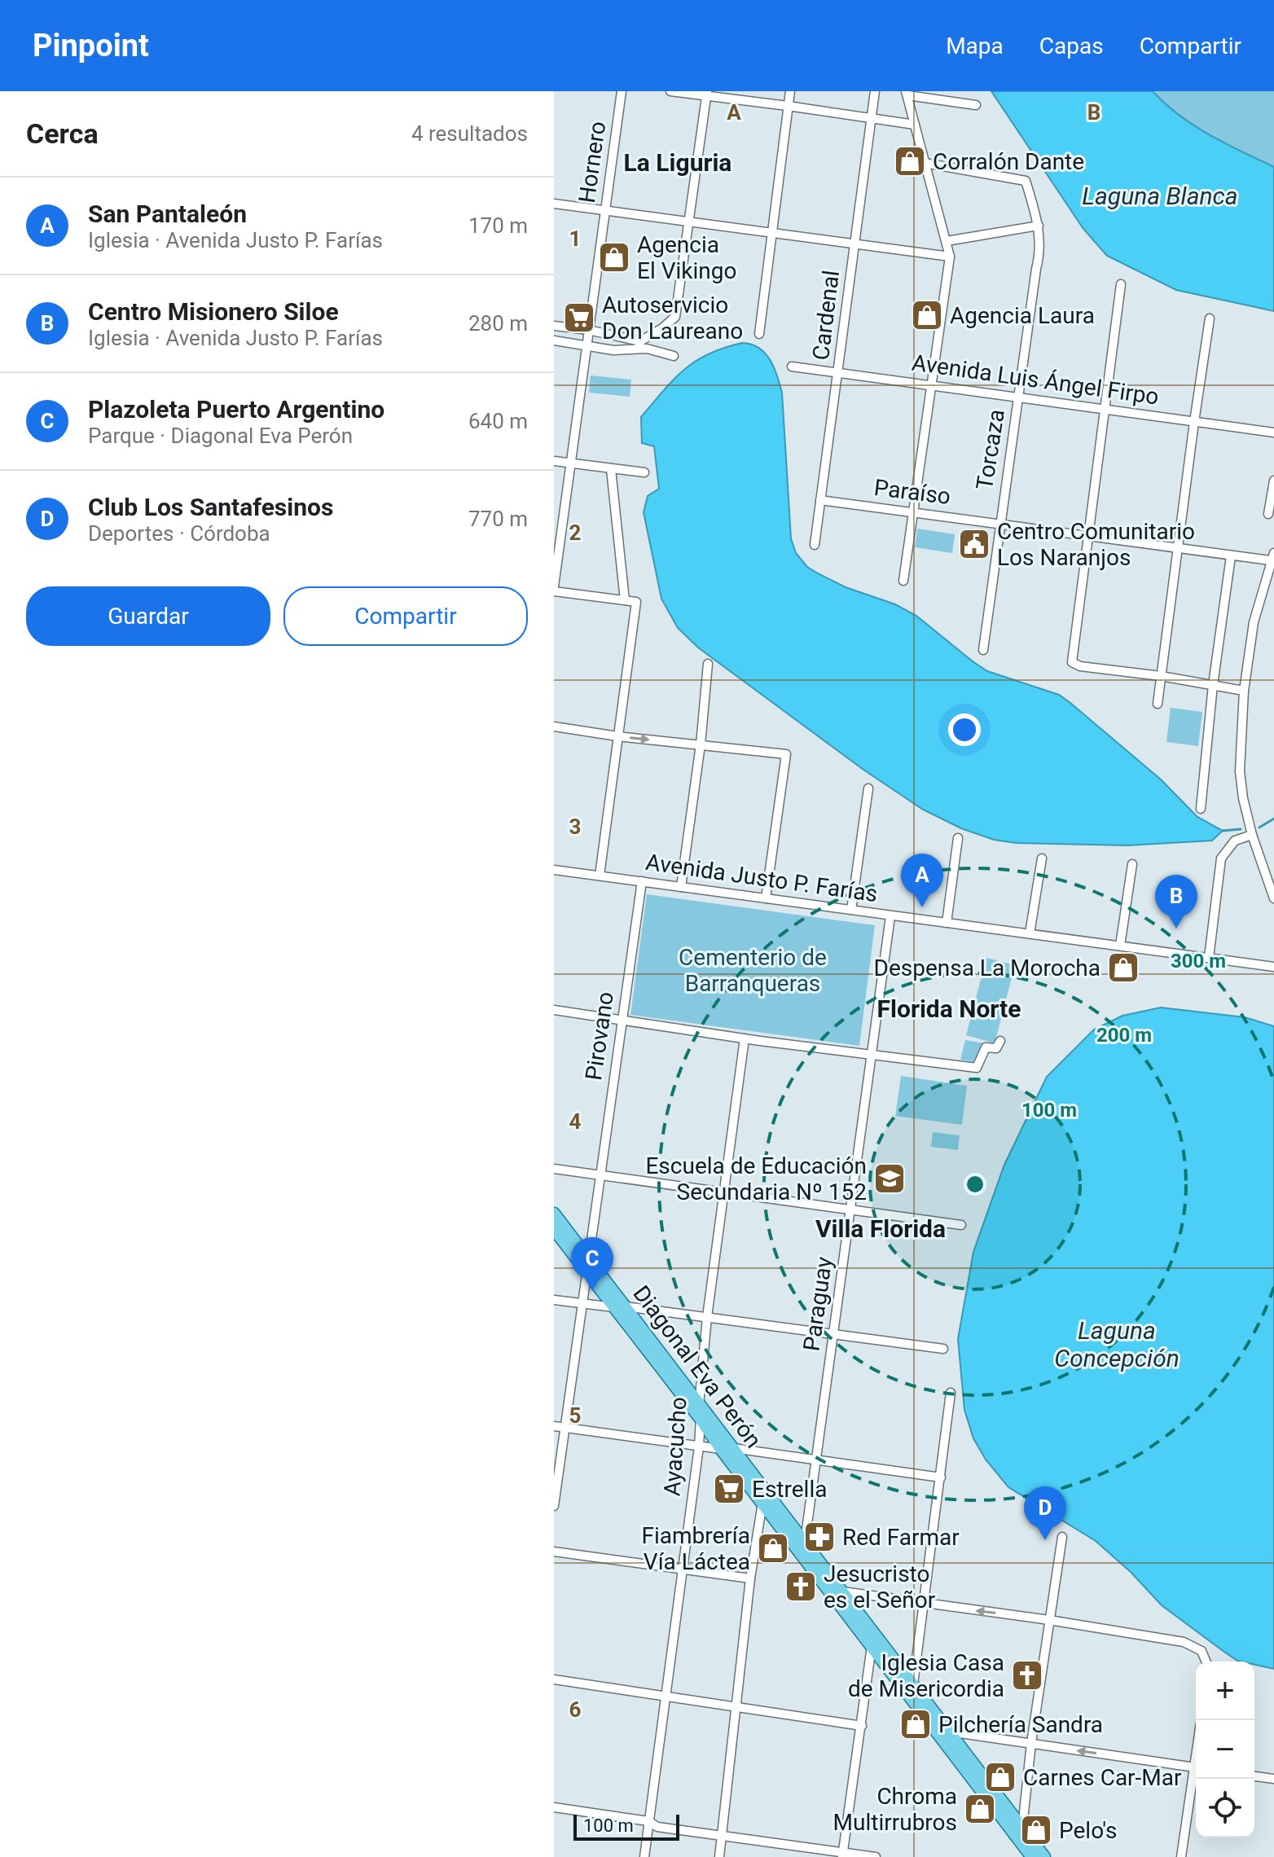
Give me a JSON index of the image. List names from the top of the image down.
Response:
{
  "streets": {
    "main road": ["Diagonal Eva Perón"],
    "street": [
      "Hornero",
      "Cardenal",
      "Avenida Luis Ángel Firpo",
      "Torcaza",
      "Paraíso",
      "Avenida Justo P. Farías",
      "Pirovano",
      "Paraguay",
      "Ayacucho"
    ]
  },
  "crossings": [
    ["Cardenal", "Avenida Luis Ángel Firpo"],
    ["Cardenal", "Paraíso"],
    ["Avenida Luis Ángel Firpo", "Torcaza"],
    ["Torcaza", "Paraíso"],
    ["Avenida Justo P. Farías", "Pirovano"],
    ["Avenida Justo P. Farías", "Paraguay"],
    ["Pirovano", "Diagonal Eva Perón"],
    ["Paraguay", "Diagonal Eva Perón"],
    ["Diagonal Eva Perón", "Ayacucho"]
  ],
  "districts": ["La Liguria", "Florida Norte", "Villa Florida"],
  "water": ["Laguna Blanca", "Laguna Concepción"],
  "parks": ["Cementerio de Barranqueras"],
  "places": {
    "shop": [
      "Corralón Dante",
      "Agencia El Vikingo",
      "Agencia Laura",
      "Despensa La Morocha",
      "Fiambrería Vía Láctea",
      "Pilchería Sandra",
      "Carnes Car-Mar",
      "Chroma Multirrubros",
      "Pelo's"
    ],
    "supermarket": ["Autoservicio Don Laureano", "Estrella"],
    "public building": ["Centro Comunitario Los Naranjos"],
    "school or university": ["Escuela de Educación Secundaria Nº 152"],
    "pharmacy": ["Red Farmar"],
    "church": ["Jesucristo es el Señor", "Iglesia Casa de Misericordia"]
  },
  "scale_bar": "100 m",
  "page": {
    "header": "Pinpoint",
    "nav": ["Mapa", "Capas", "Compartir"],
    "heading": ["Cerca", "4 resultados"],
    "list": [
      {
        "mark": "A",
        "name": "San Pantaleón",
        "note": "Iglesia · Avenida Justo P. Farías",
        "value": "170 m"
      },
      {
        "mark": "B",
        "name": "Centro Misionero Siloe",
        "note": "Iglesia · Avenida Justo P. Farías",
        "value": "280 m"
      },
      {
        "mark": "C",
        "name": "Plazoleta Puerto Argentino",
        "note": "Parque · Diagonal Eva Perón",
        "value": "640 m"
      },
      {
        "mark": "D",
        "name": "Club Los Santafesinos",
        "note": "Deportes · Córdoba",
        "value": "770 m"
      }
    ],
    "buttons": ["Guardar", "Compartir"],
    "pins": [
      "A",
      "B",
      "C",
      "D"
    ],
    "map_buttons": ["+", "−"],
    "scale": "100 m"
  },
  "grid": {
    "columns": ["A", "B"],
    "rows": [
      "1",
      "2",
      "3",
      "4",
      "5",
      "6"
    ]
  },
  "rings": ["300 m", "200 m", "100 m"]
}
